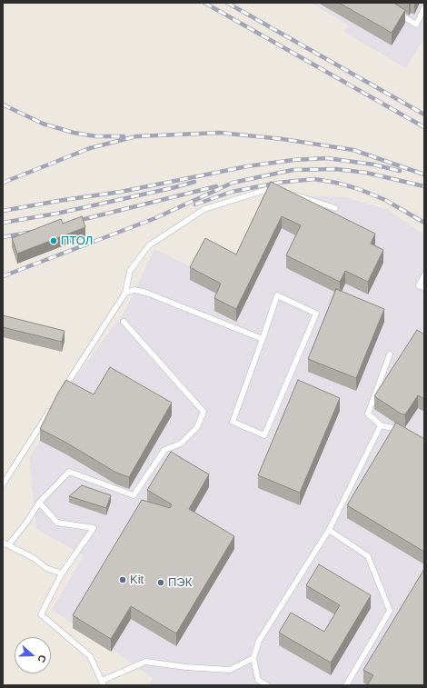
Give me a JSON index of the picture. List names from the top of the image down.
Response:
{
  "places": ["ПТОЛ", "Kit", "ПЭК"],
  "north": "right"
}
